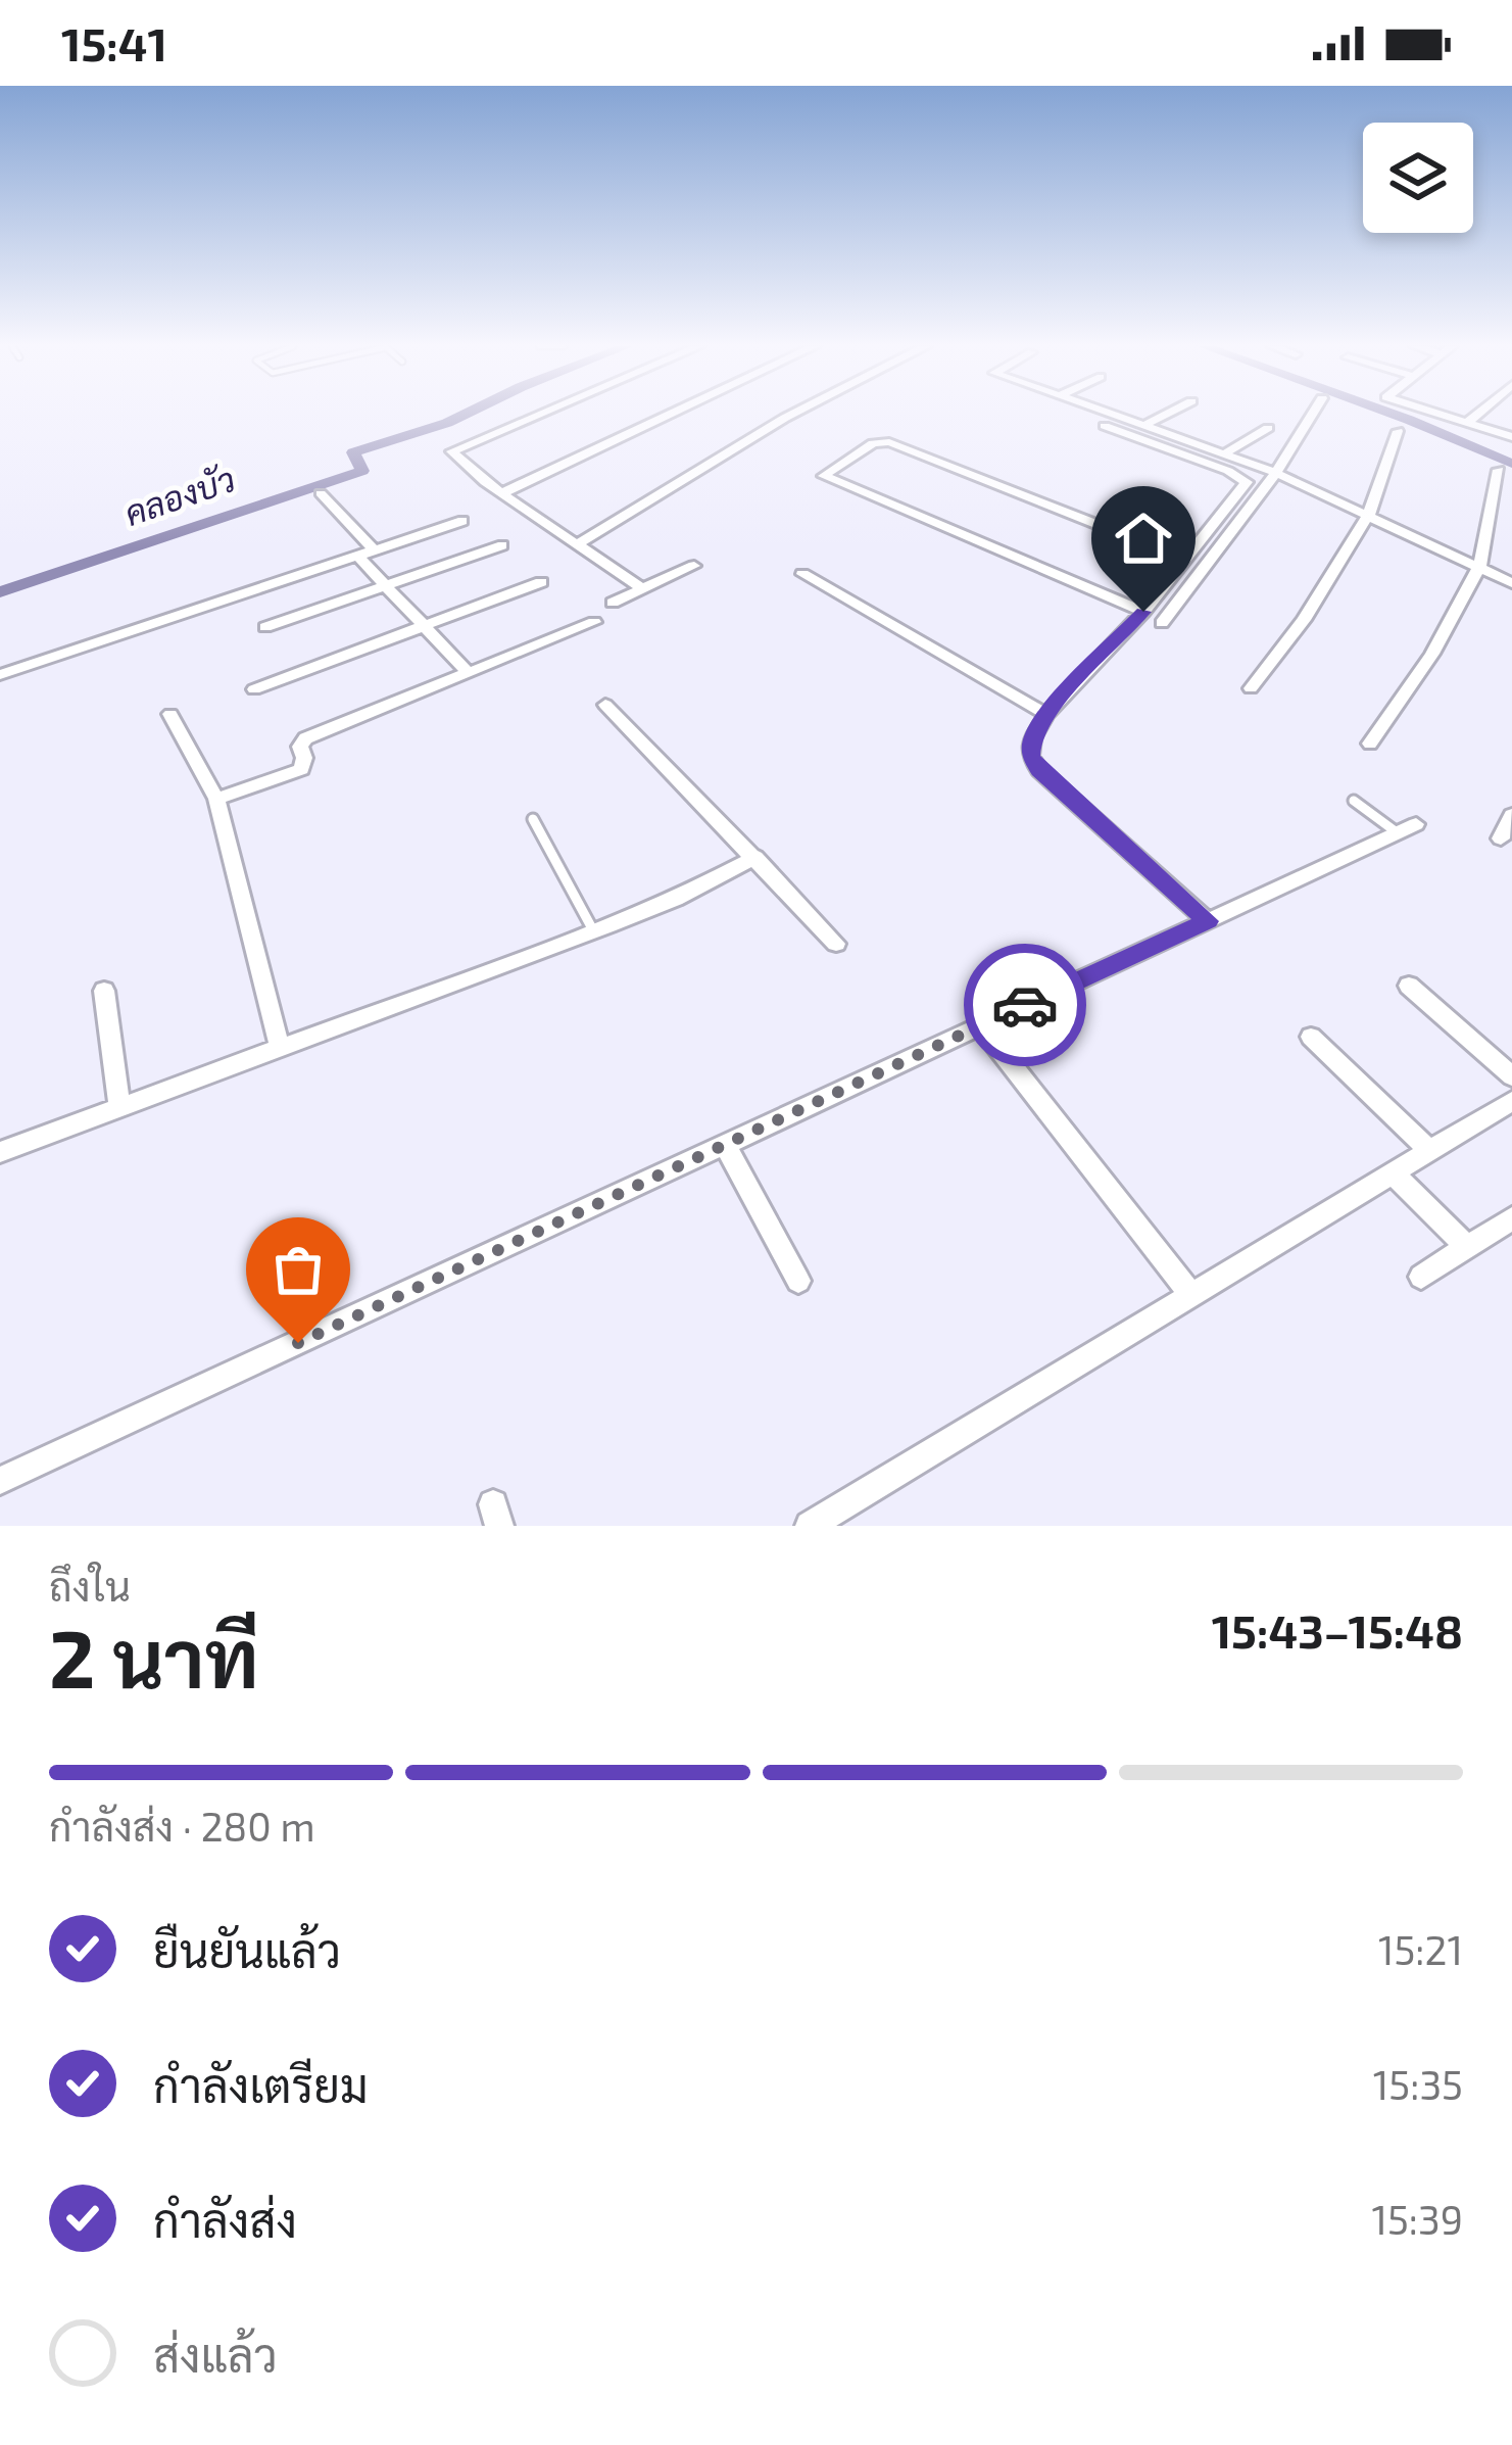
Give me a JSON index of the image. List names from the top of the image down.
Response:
{
  "water": ["คลองบัว"],
  "page": {
    "status": "15:41",
    "heading": ["2 นาที", "ถึงใน", "15:43–15:48"],
    "bar": "กำลังส่ง · 280 m",
    "list": [
      ["ยืนยันแล้ว", "15:21"],
      ["กำลังเตรียม", "15:35"],
      ["กำลังส่ง", "15:39"],
      "ส่งแล้ว"
    ]
  }
}
